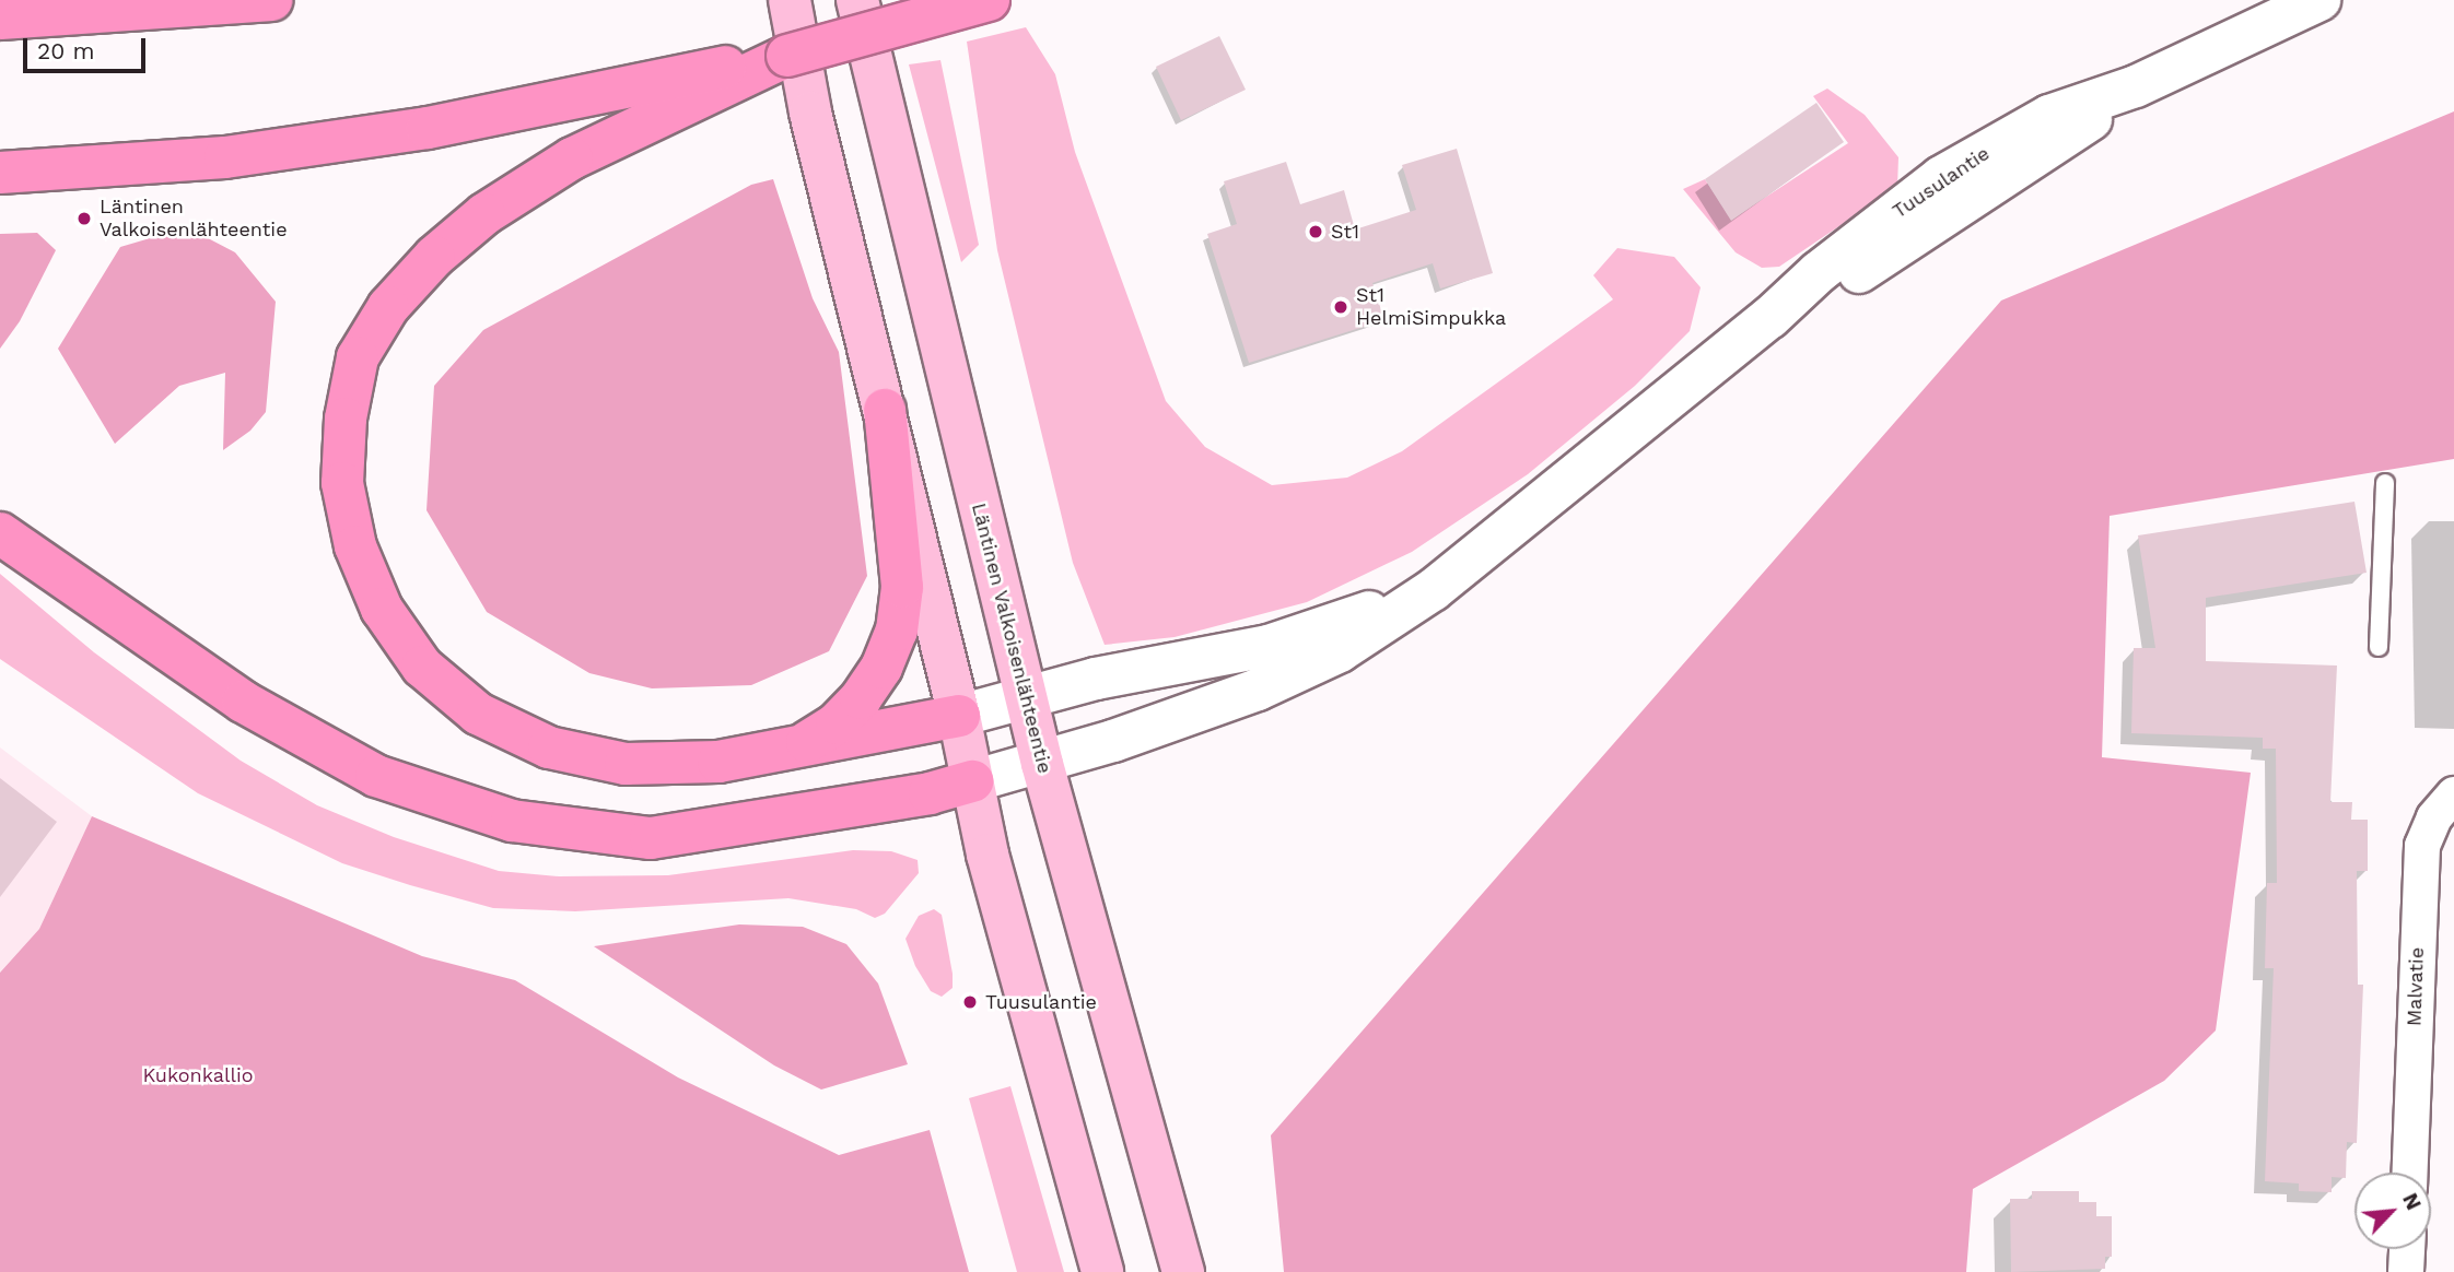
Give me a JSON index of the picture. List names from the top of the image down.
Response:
{
  "streets": {
    "main road": ["Tuusulantie", "Läntinen Valkoisenlähteentie"],
    "street": ["Malvatie"]
  },
  "crossings": [
    ["Tuusulantie", "Läntinen Valkoisenlähteentie"]
  ],
  "parks": ["Kukonkallio"],
  "places": [
    "Läntinen Valkoisenlähteentie",
    "St1",
    "St1 HelmiSimpukka",
    "Tuusulantie"
  ],
  "scale_bar": "20 m",
  "north": "top right"
}
